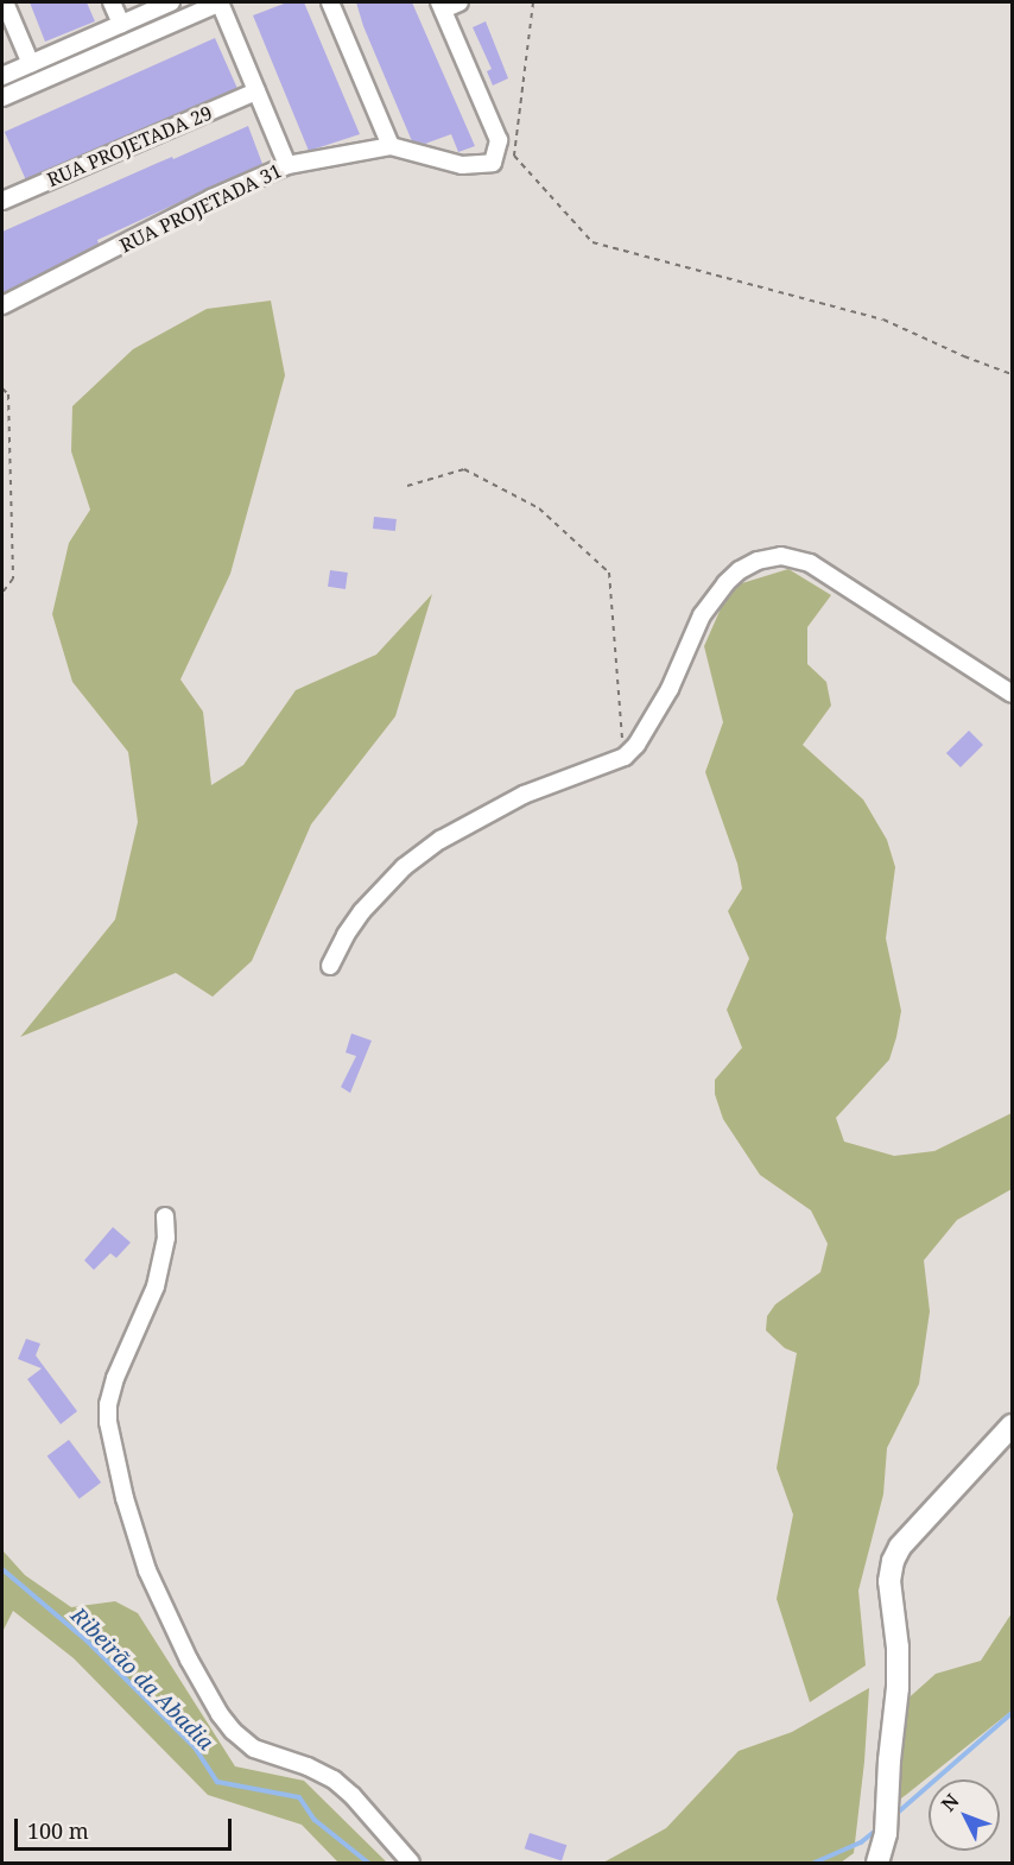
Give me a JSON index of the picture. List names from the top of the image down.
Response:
{
  "streets": {
    "street": ["RUA PROJETADA 29", "RUA PROJETADA 31"]
  },
  "water": ["Ribeirão da Abadia"],
  "scale_bar": "100 m",
  "north": "top left"
}
